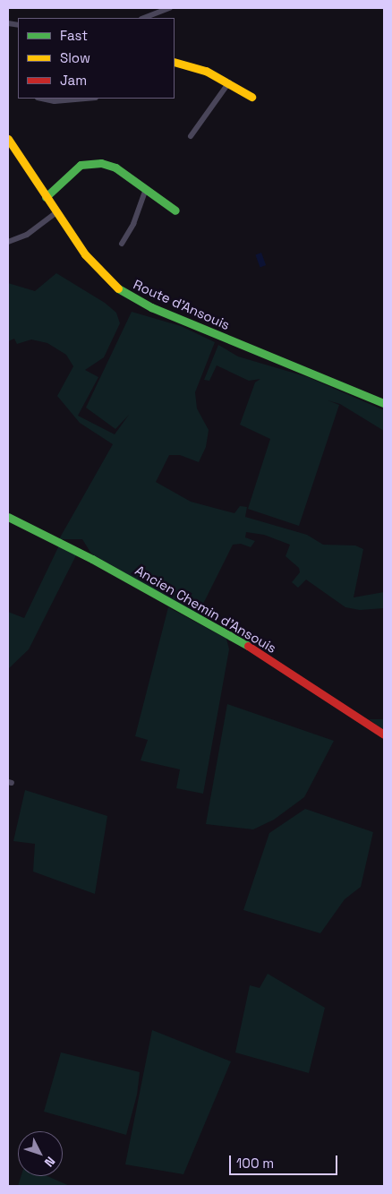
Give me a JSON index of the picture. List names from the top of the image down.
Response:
{
  "streets": {
    "street": ["Route d'Ansouis", "Ancien Chemin d'Ansouis"]
  },
  "legend": ["Fast", "Slow", "Jam"],
  "scale_bar": "100 m",
  "north": "bottom right"
}
